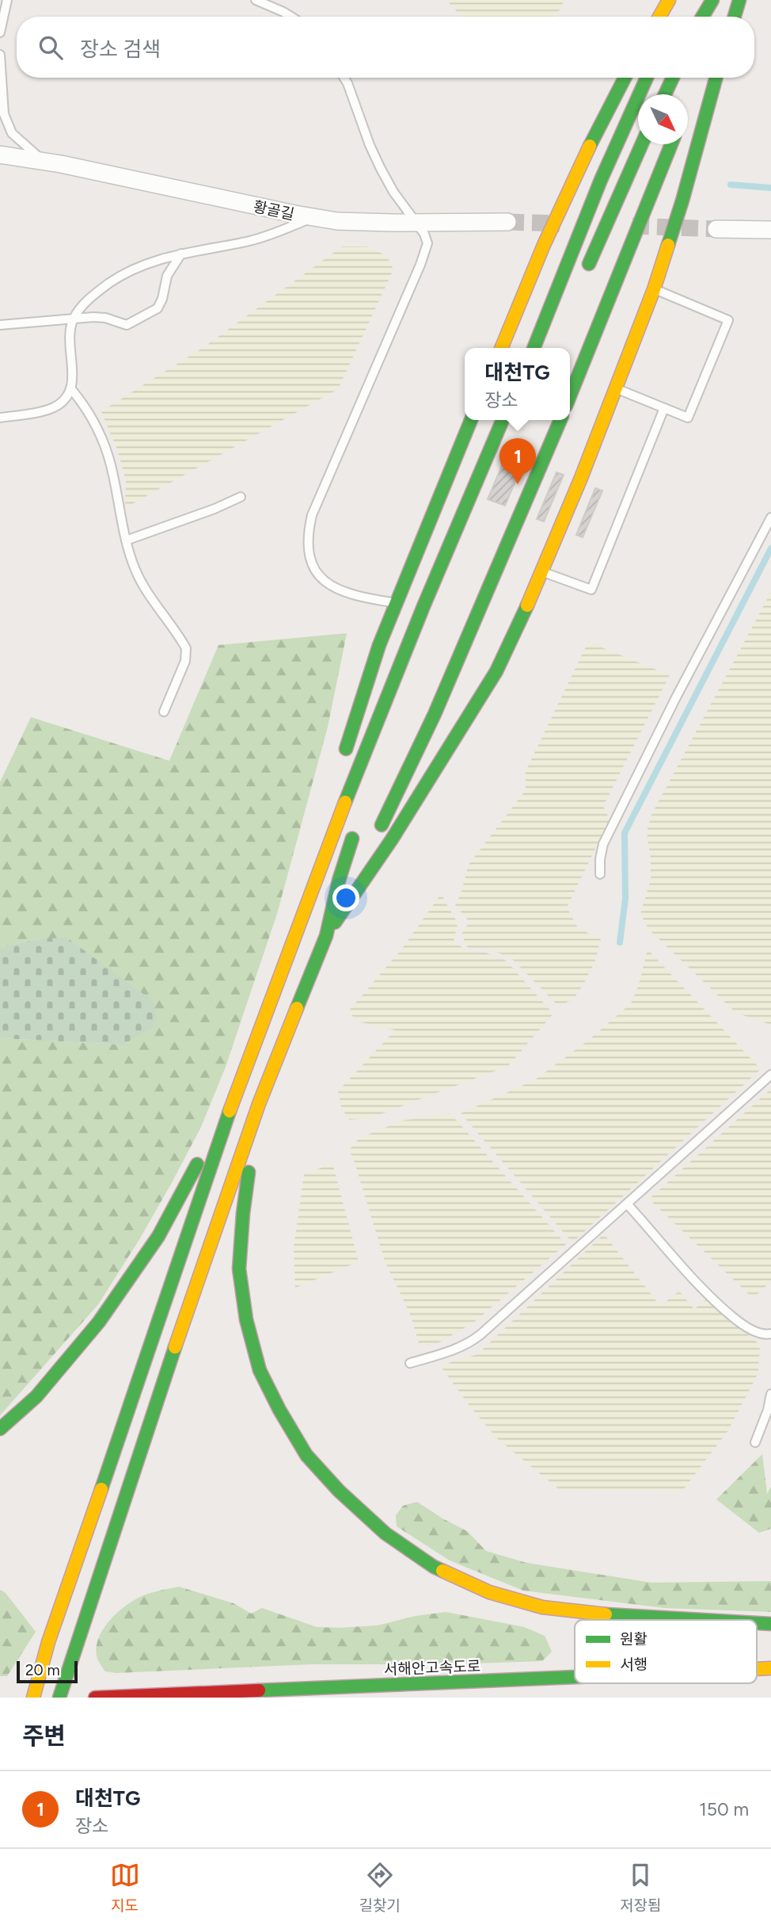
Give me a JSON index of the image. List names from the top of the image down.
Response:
{
  "streets": {
    "highway": ["서해안고속도로"],
    "street": ["황골길"]
  },
  "legend": ["원활", "서행"],
  "scale_bar": "20 m",
  "north": "bottom right",
  "page": {
    "search": "장소 검색",
    "popup": ["대천TG", "장소"],
    "pins": "1",
    "scale": "20 m",
    "heading": "주변",
    "list": [
      {
        "mark": "1",
        "name": "대천TG",
        "note": "장소",
        "value": "150 m"
      }
    ],
    "nav": ["지도", "길찾기", "저장됨"]
  }
}
